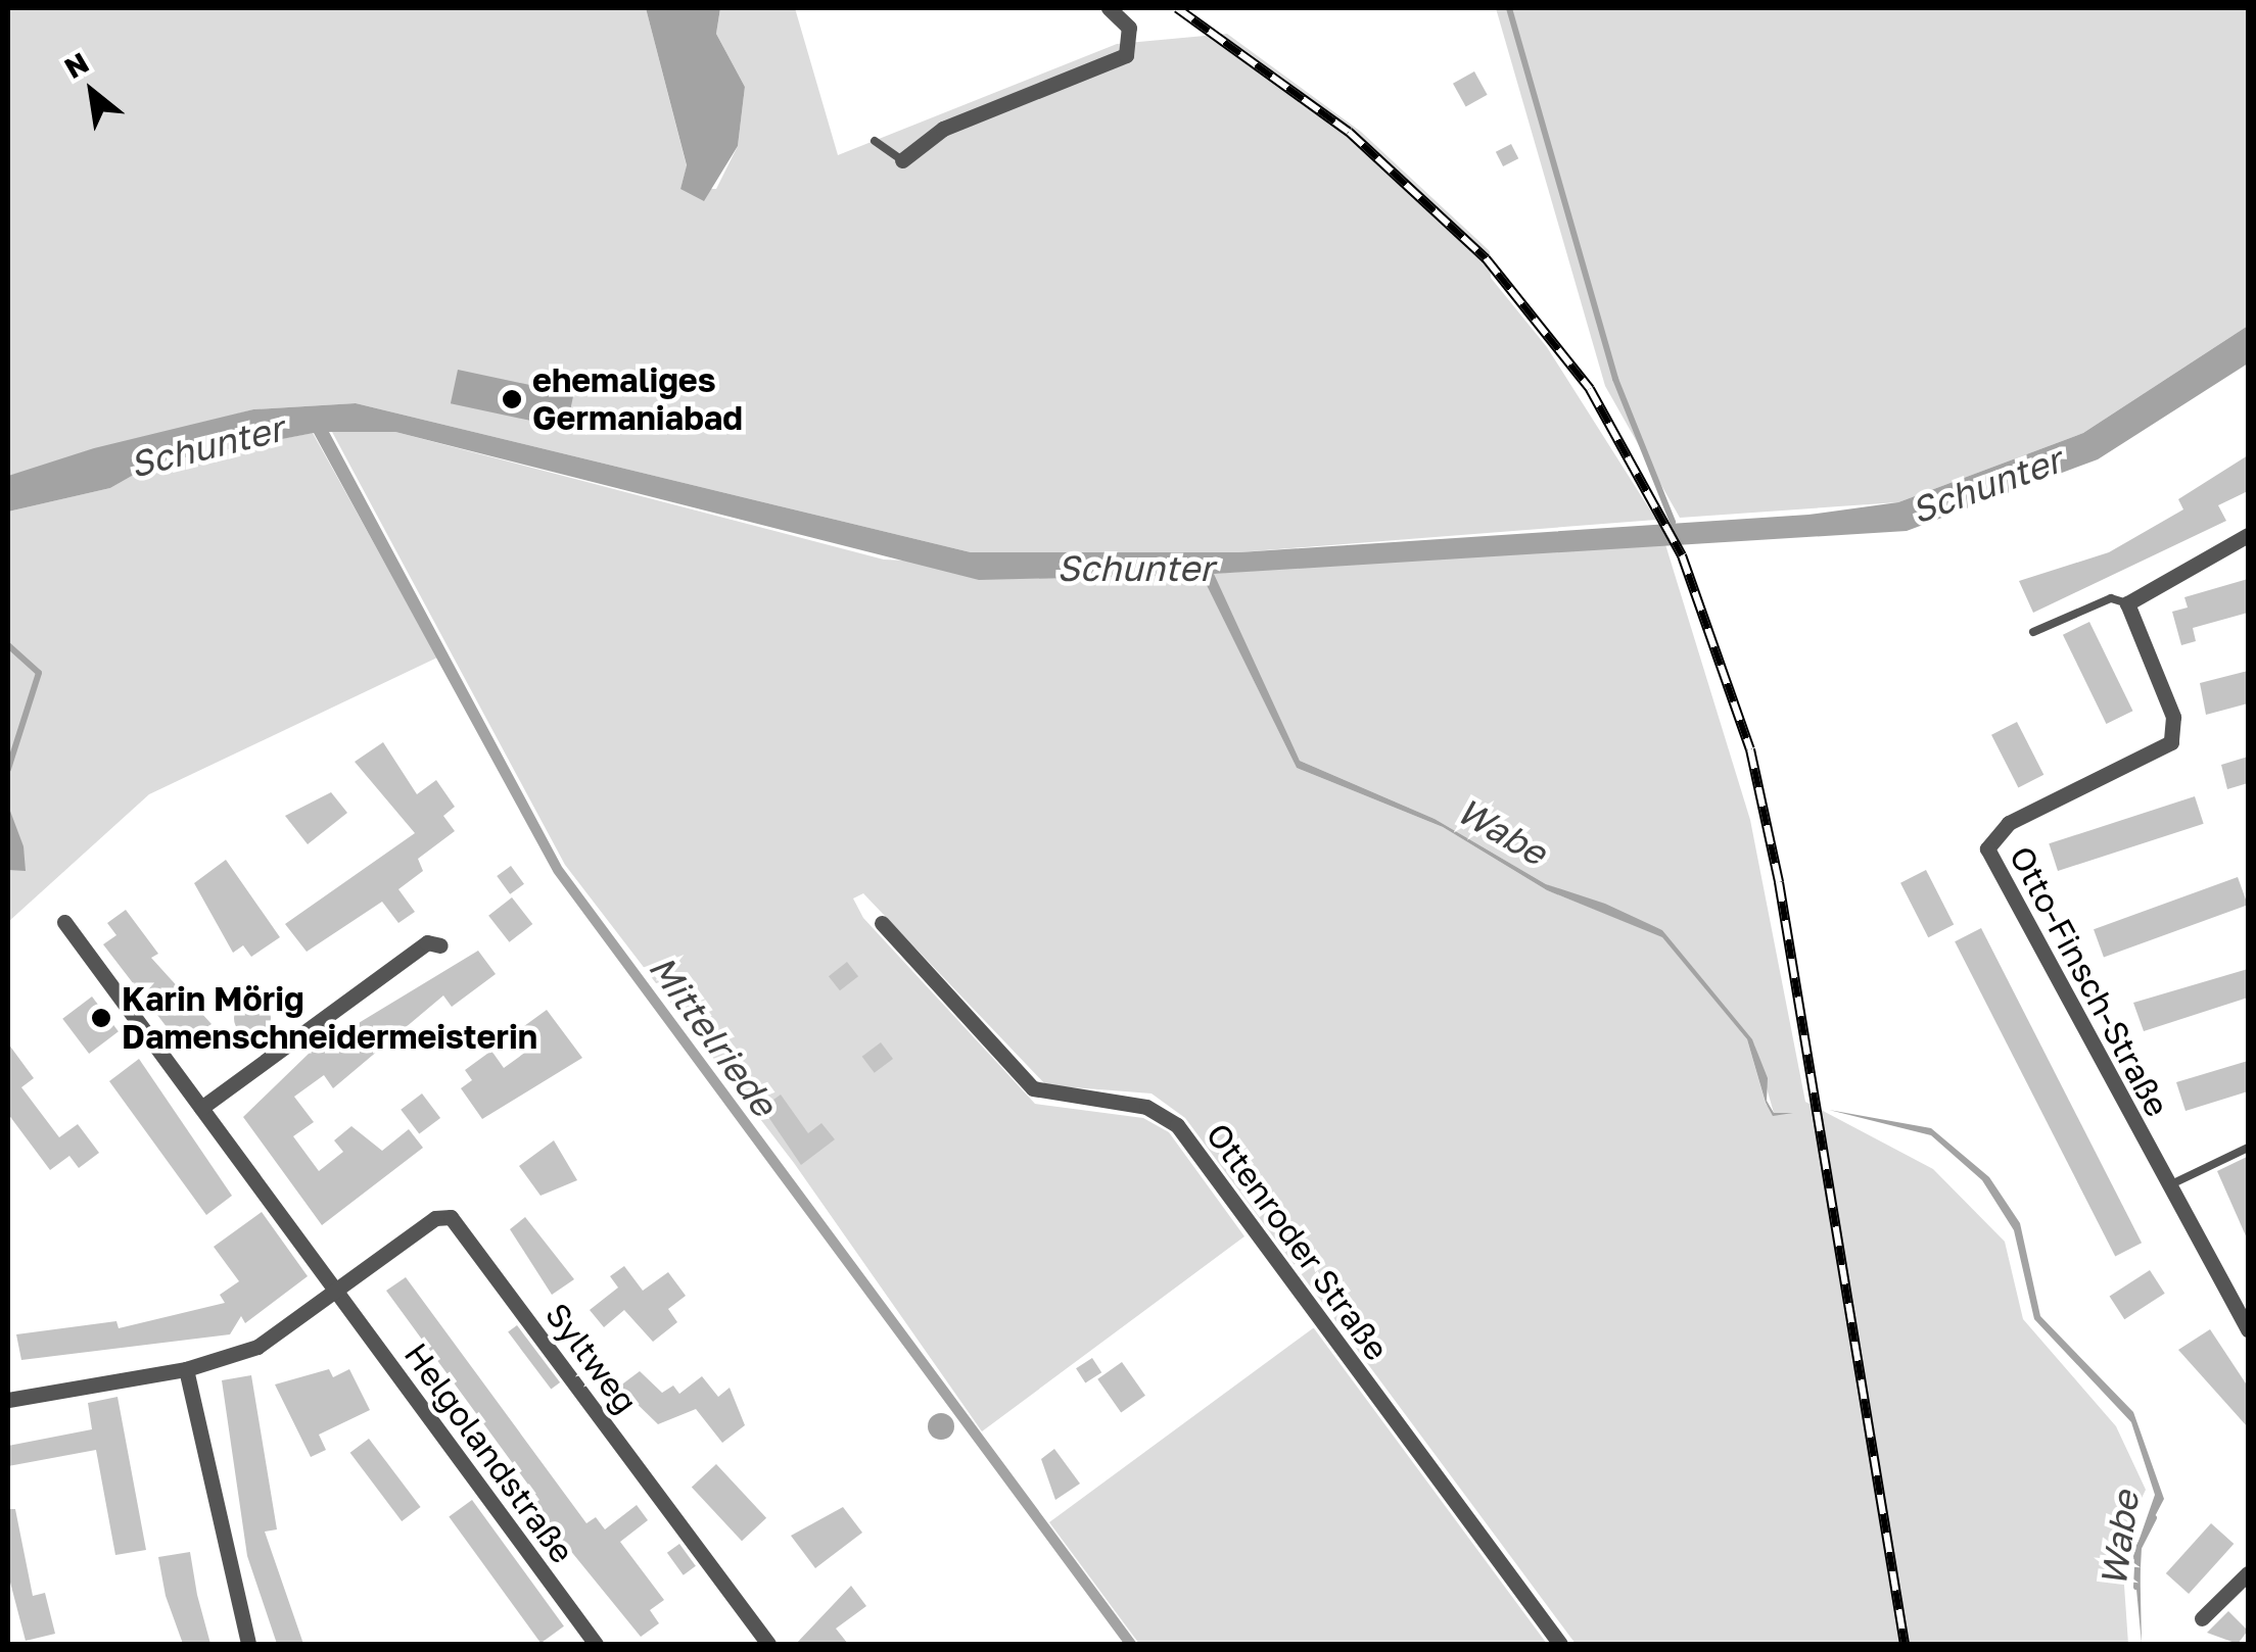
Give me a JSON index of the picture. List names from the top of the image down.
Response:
{
  "streets": {
    "street": [
      "Otto-Finsch-Straße",
      "Ottenroder Straße",
      "Syltweg",
      "Helgolandstraße"
    ]
  },
  "crossings": [
    ["Syltweg", "Helgolandstraße"]
  ],
  "water": ["Schunter", "Wabe", "Mittelriede"],
  "places": ["ehemaliges Germaniabad", "Karin Mörig Damenschneidermeisterin"],
  "north": "top left"
}
